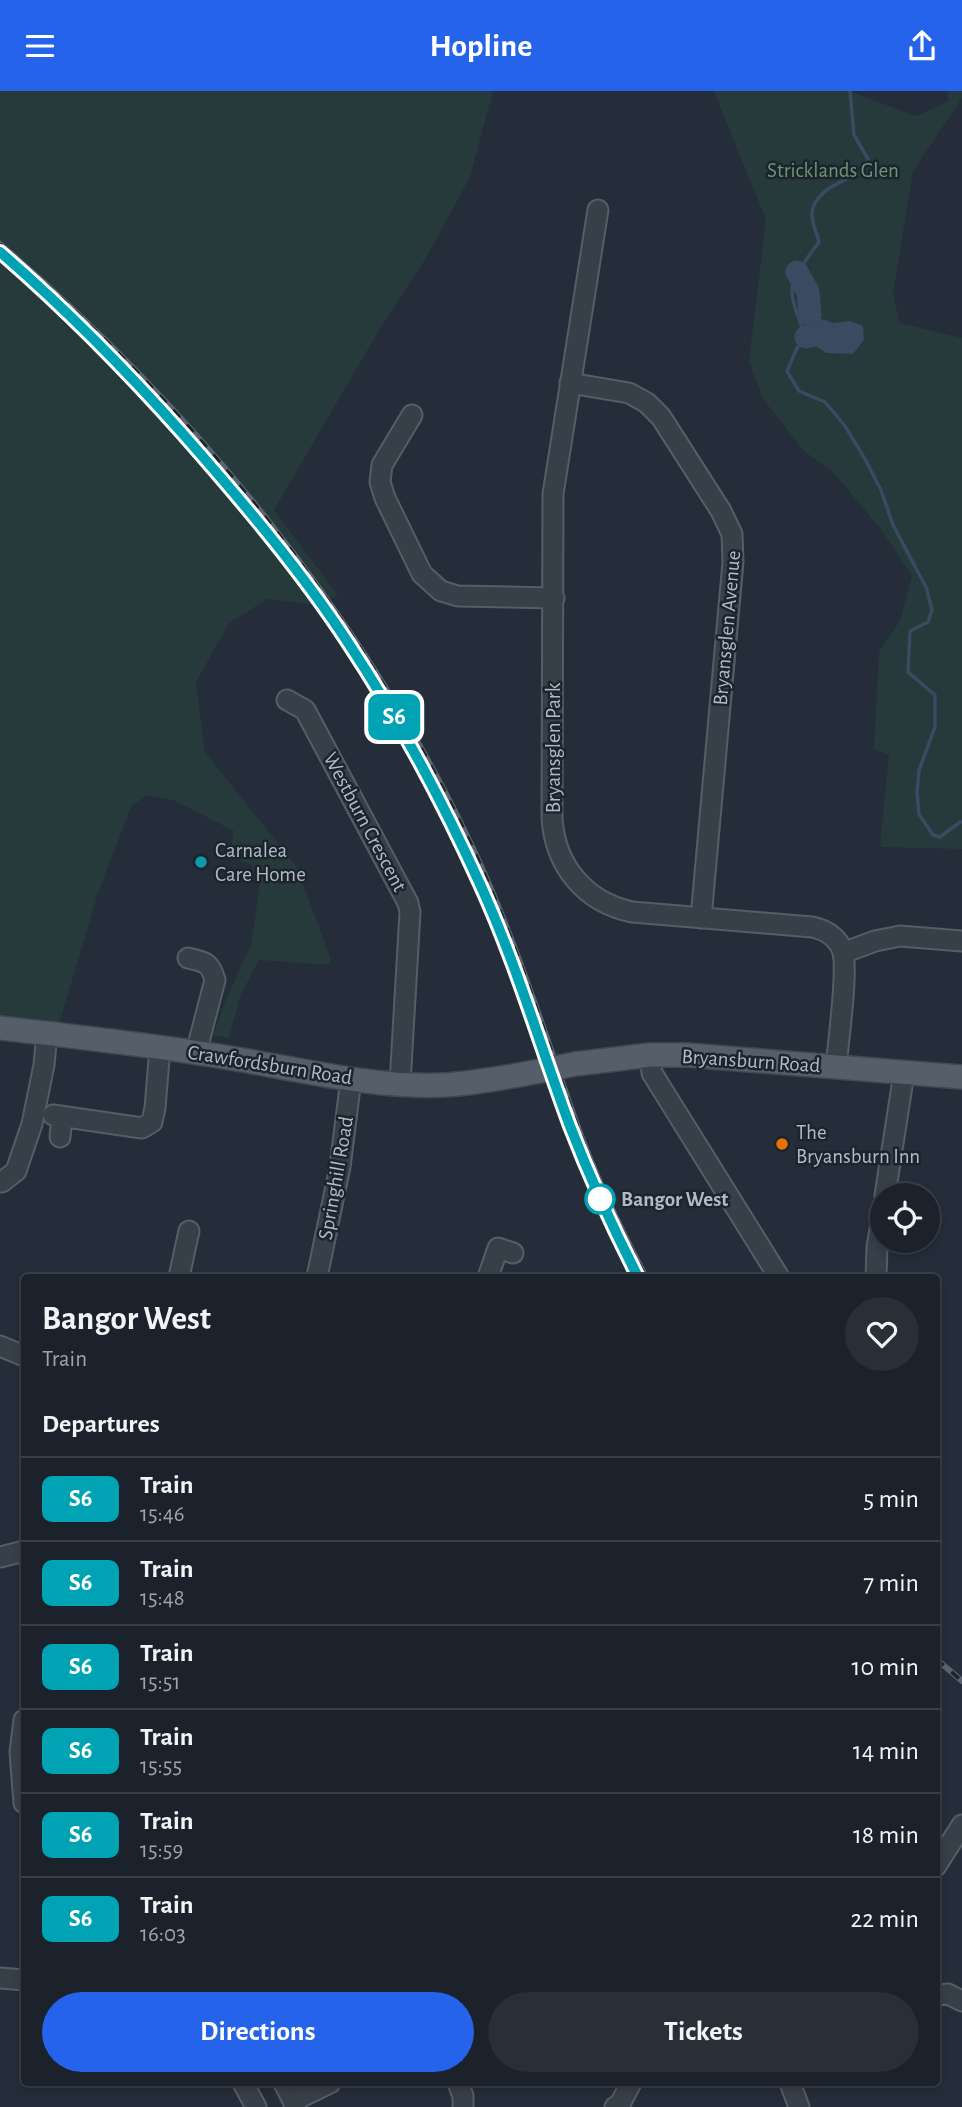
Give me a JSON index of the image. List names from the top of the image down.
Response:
{
  "streets": {
    "main road": ["Bryansburn Road", "Crawfordsburn Road"],
    "street": [
      "Bryansglen Avenue",
      "Bryansglen Park",
      "Westburn Crescent",
      "Springhill Road"
    ]
  },
  "crossings": [
    ["Bryansglen Avenue", "Bryansglen Park"],
    ["Westburn Crescent", "Crawfordsburn Road"],
    ["Bryansburn Road", "Crawfordsburn Road"],
    ["Crawfordsburn Road", "Springhill Road"]
  ],
  "parks": ["Stricklands Glen"],
  "places": ["Carnalea Care Home", "The Bryansburn Inn", "Bangor West"],
  "page": {
    "header": "Hopline",
    "on_map": "S6",
    "heading": [
      ["Bangor West", "Train"],
      "Departures"
    ],
    "list": [
      {
        "mark": "S6",
        "name": "Train",
        "note": "15:46",
        "value": "5 min"
      },
      {
        "mark": "S6",
        "name": "Train",
        "note": "15:48",
        "value": "7 min"
      },
      {
        "mark": "S6",
        "name": "Train",
        "note": "15:51",
        "value": "10 min"
      },
      {
        "mark": "S6",
        "name": "Train",
        "note": "15:55",
        "value": "14 min"
      },
      {
        "mark": "S6",
        "name": "Train",
        "note": "15:59",
        "value": "18 min"
      },
      {
        "mark": "S6",
        "name": "Train",
        "note": "16:03",
        "value": "22 min"
      }
    ],
    "buttons": ["Directions", "Tickets"]
  }
}
